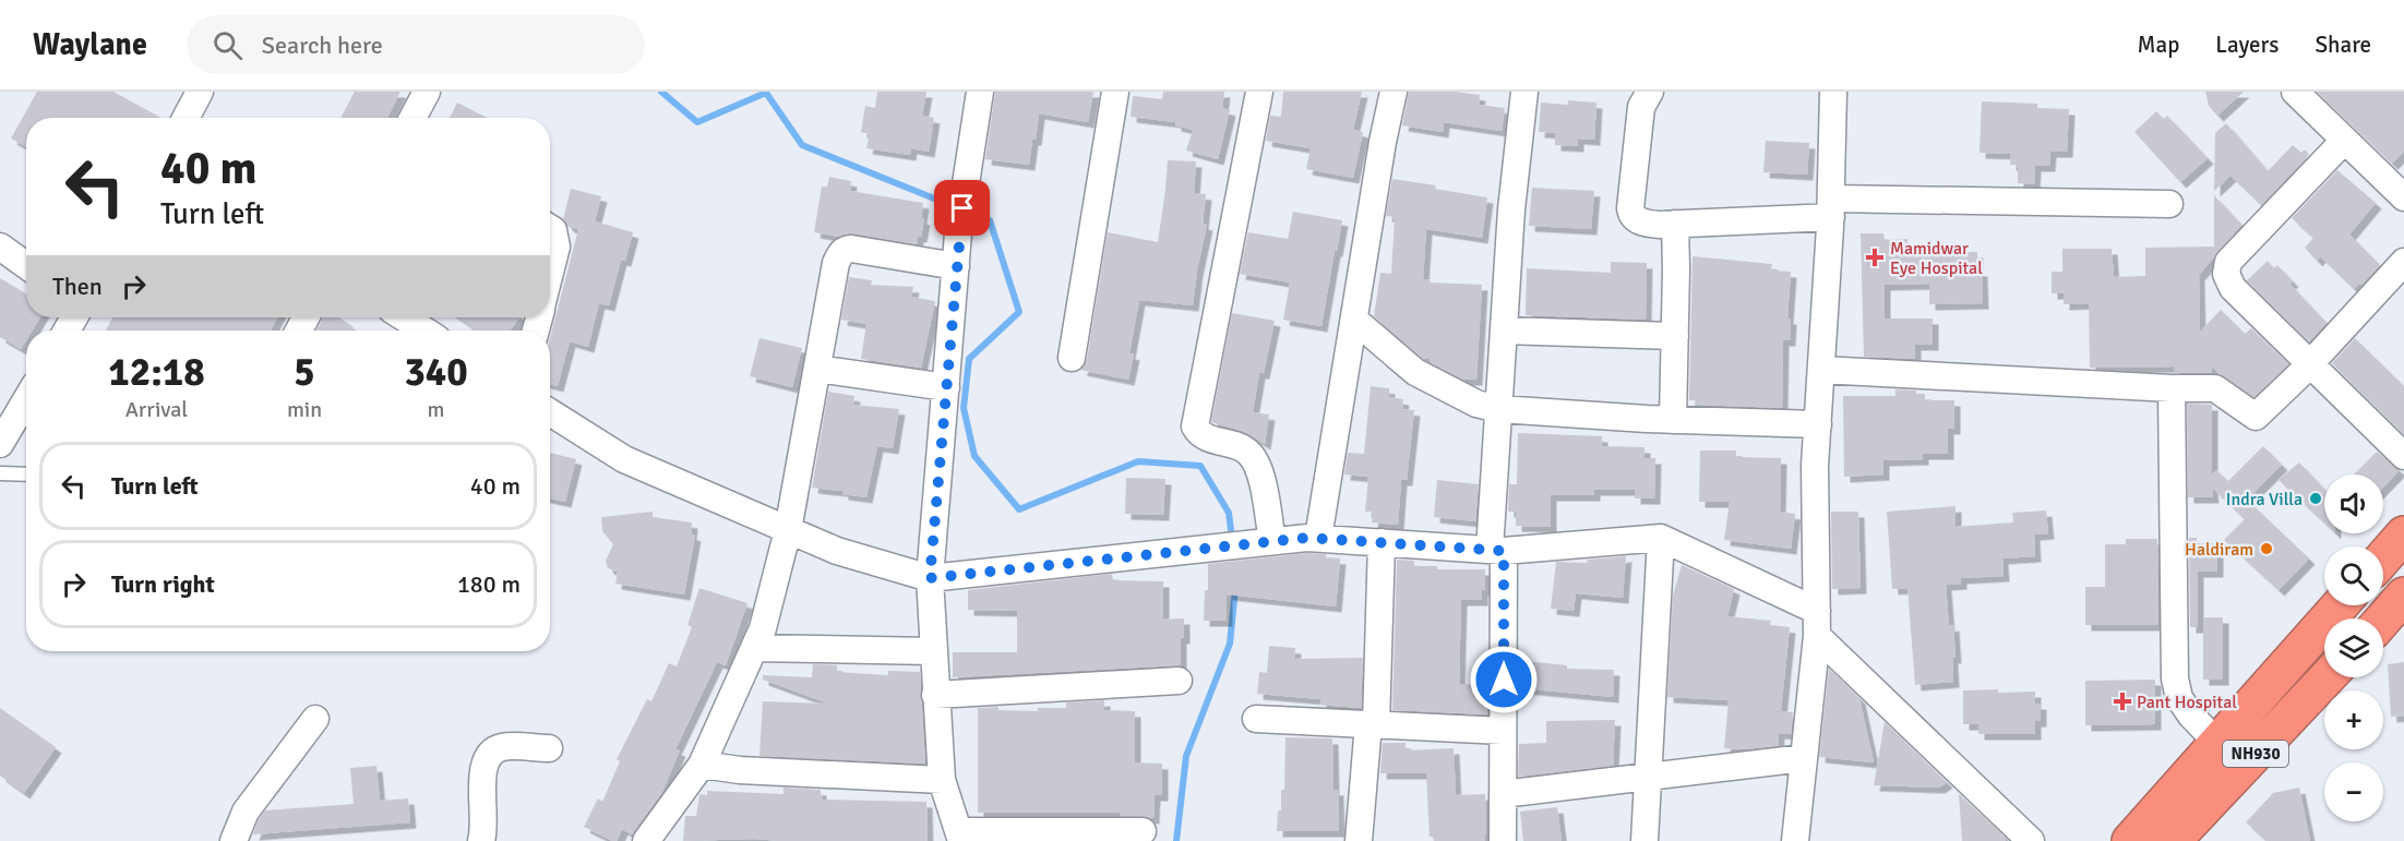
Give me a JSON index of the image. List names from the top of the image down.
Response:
{
  "streets": {
    "highway": ["NH930"]
  },
  "places": {
    "health": ["Mamidwar Eye Hospital", "Pant Hospital"],
    "other": ["Indra Villa", "Haldiram"]
  },
  "page": {
    "header": "Waylane",
    "search": "Search here",
    "nav": ["Map", "Layers", "Share"],
    "turn": ["40 m", "Turn left"],
    "then": "Then",
    "eta": [
      "12:18",
      "Arrival",
      "5",
      "min",
      "340",
      "m"
    ],
    "list": [
      {
        "name": "Turn left",
        "value": "40 m"
      },
      {
        "name": "Turn right",
        "value": "180 m"
      }
    ],
    "map_buttons": ["+", "−"]
  }
}
